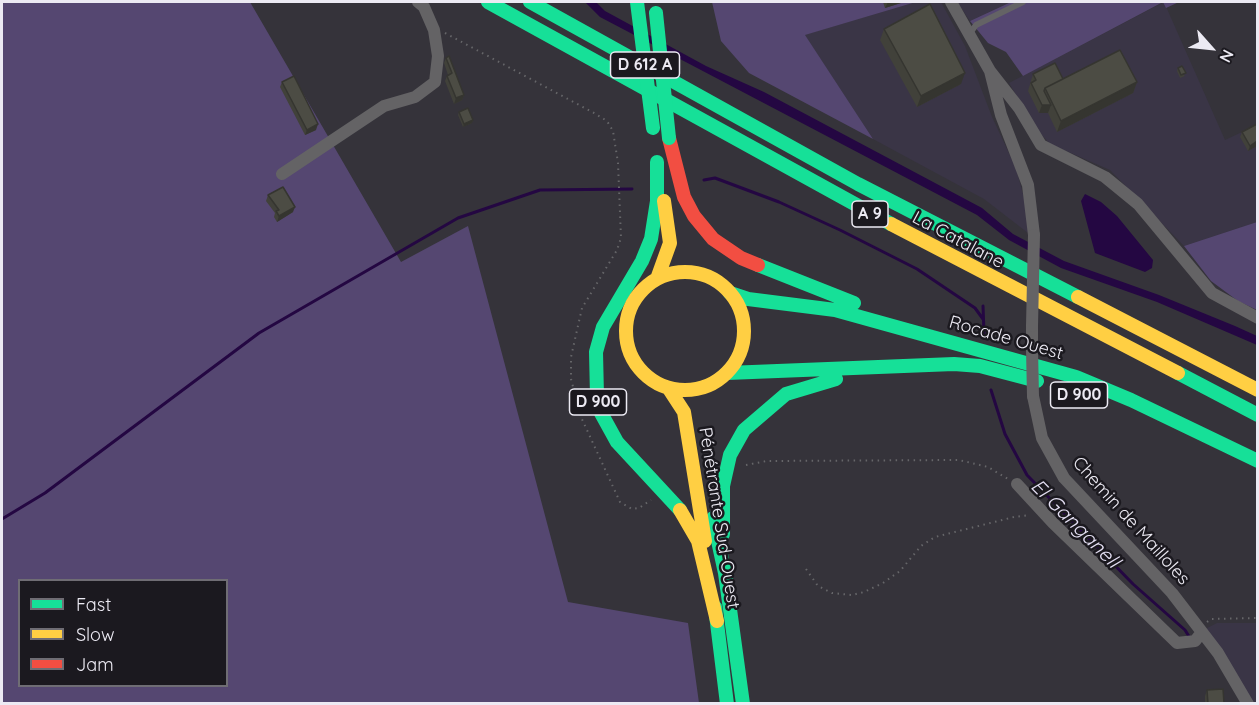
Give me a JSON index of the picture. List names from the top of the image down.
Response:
{
  "streets": {
    "highway": [
      "D 612 A",
      "A 9",
      "La Catalane",
      "Rocade Ouest",
      "D 900",
      "Pénétrante Sud-Ouest"
    ],
    "street": ["Chemin de Mailloles"]
  },
  "crossings": [
    ["D 612 A", "Pénétrante Sud-Ouest"],
    ["Rocade Ouest", "Pénétrante Sud-Ouest"]
  ],
  "water": ["El Ganganell"],
  "legend": ["Fast", "Slow", "Jam"],
  "north": "bottom right"
}
